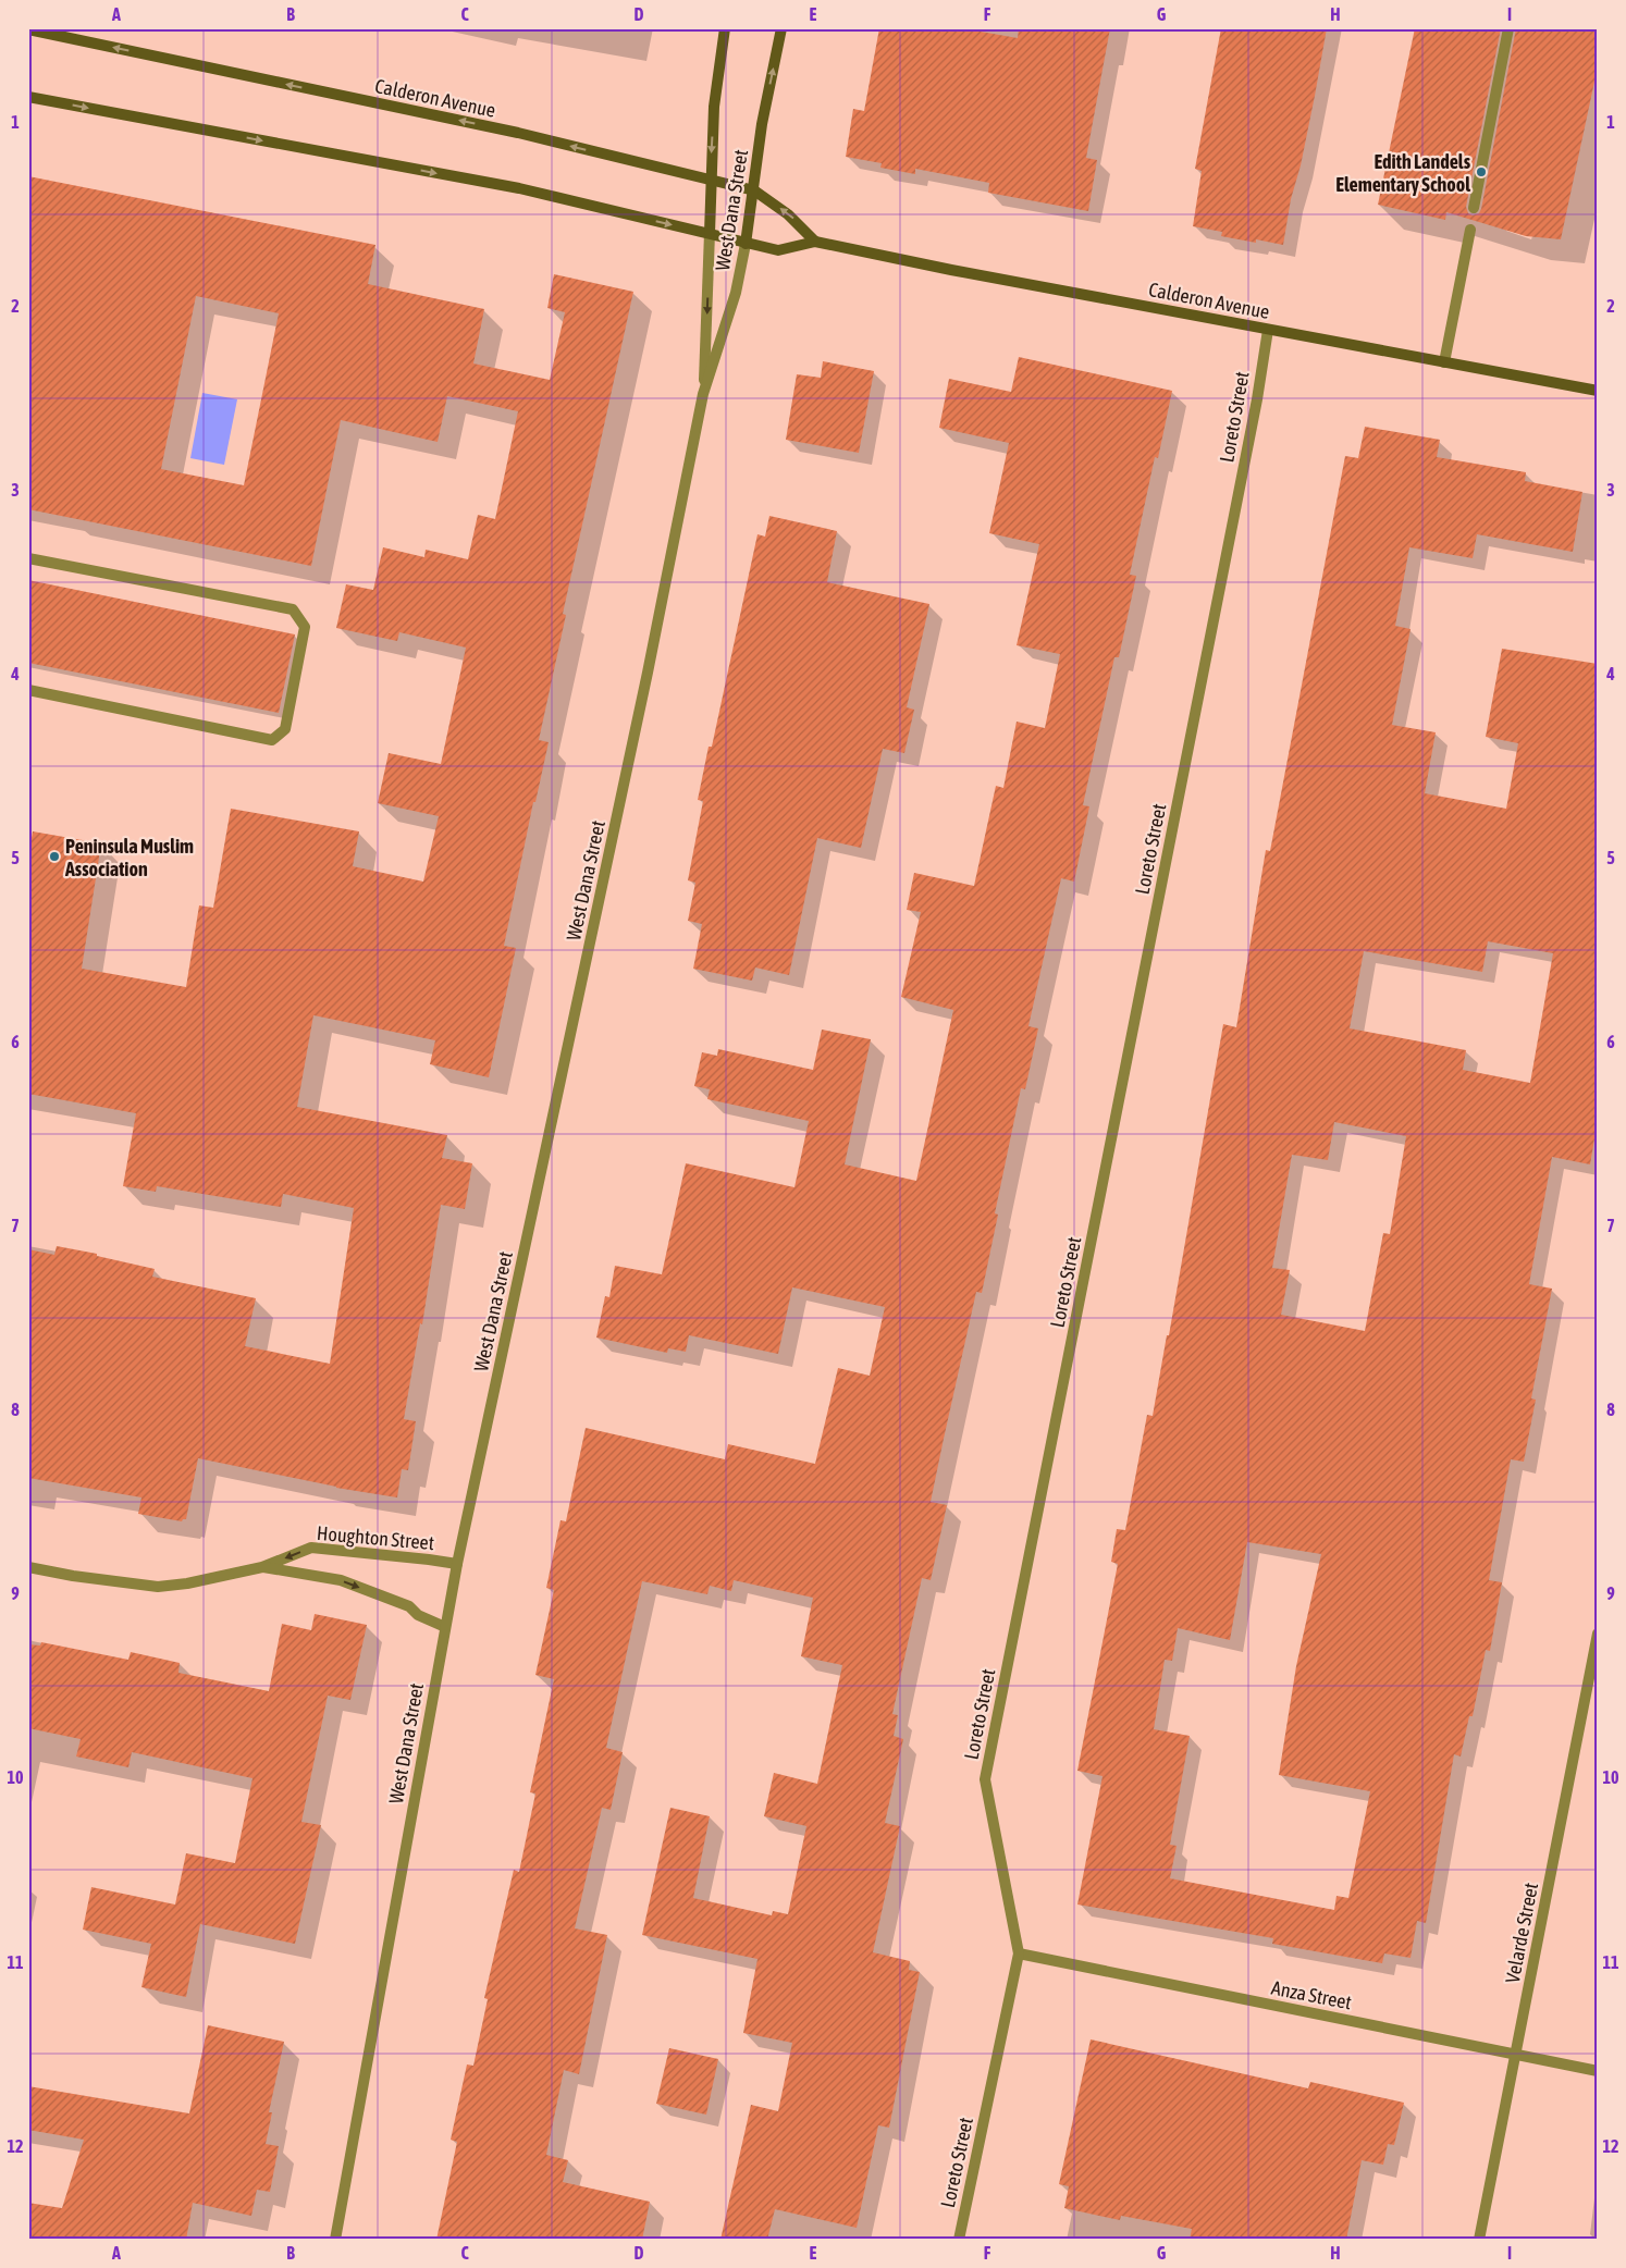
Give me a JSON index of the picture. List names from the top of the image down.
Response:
{
  "streets": {
    "street": [
      "Calderon Avenue",
      "West Dana Street",
      "Loreto Street",
      "Houghton Street",
      "Velarde Street",
      "Anza Street"
    ]
  },
  "crossings": [
    ["Calderon Avenue", "West Dana Street"],
    ["Calderon Avenue", "Loreto Street"],
    ["West Dana Street", "Houghton Street"],
    ["Loreto Street", "Anza Street"],
    ["Velarde Street", "Anza Street"]
  ],
  "places": ["Edith Landels Elementary School", "Peninsula Muslim Association"],
  "grid": {
    "columns": [
      "A",
      "B",
      "C",
      "D",
      "E",
      "F",
      "G",
      "H",
      "I"
    ],
    "rows": [
      "1",
      "2",
      "3",
      "4",
      "5",
      "6",
      "7",
      "8",
      "9",
      "10",
      "11",
      "12"
    ]
  }
}
